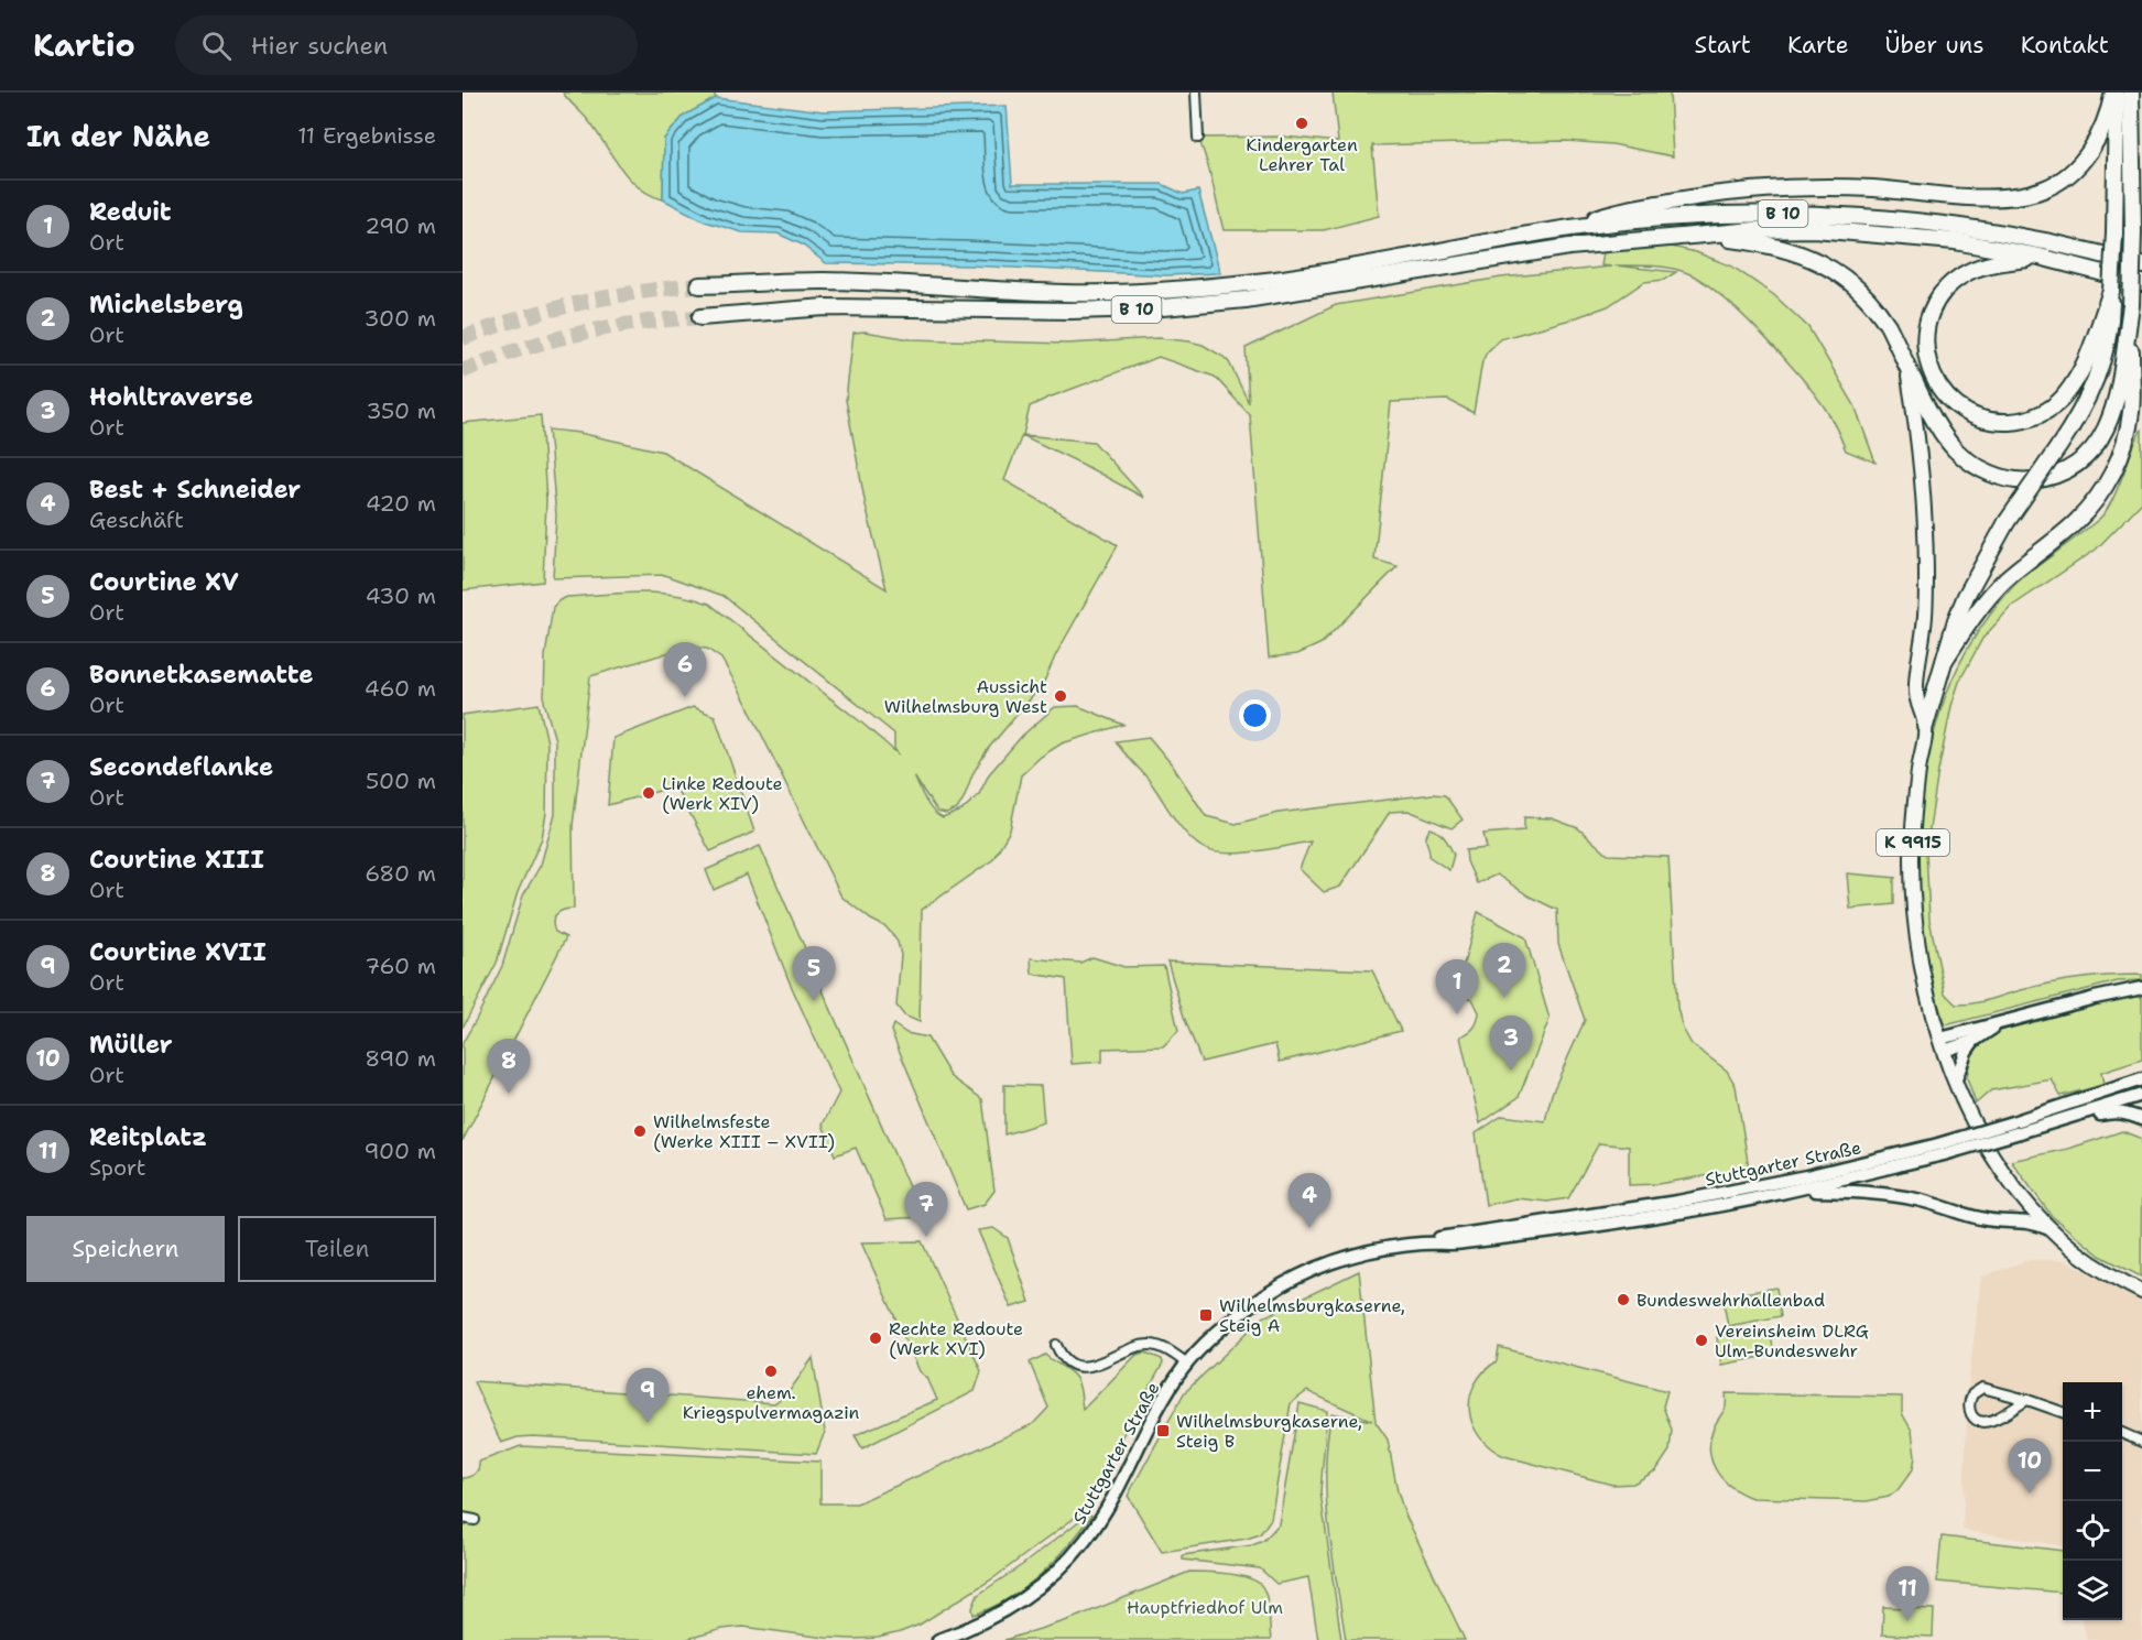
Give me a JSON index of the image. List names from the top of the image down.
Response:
{
  "streets": {
    "highway": ["B 10", "K 9915"],
    "main road": ["Stuttgarter Straße"]
  },
  "parks": ["Hauptfriedhof Ulm"],
  "places": {
    "other": [
      "Kindergarten Lehrer Tal",
      "Aussicht Wilhelmsburg West",
      "Linke Redoute (Werk XIV)",
      "Wilhelmsfeste (Werke XIII – XVII)",
      "Bundeswehrhallenbad",
      "Rechte Redoute (Werk XVI)",
      "Vereinsheim DLRG Ulm-Bundeswehr",
      "ehem. Kriegspulvermagazin"
    ],
    "transit": ["Wilhelmsburgkaserne, Steig A", "Wilhelmsburgkaserne, Steig B"]
  },
  "page": {
    "header": "Kartio",
    "search": "Hier suchen",
    "nav": [
      "Start",
      "Karte",
      "Über uns",
      "Kontakt"
    ],
    "heading": ["In der Nähe", "11 Ergebnisse"],
    "list": [
      {
        "mark": "1",
        "name": "Reduit",
        "note": "Ort",
        "value": "290 m"
      },
      {
        "mark": "2",
        "name": "Michelsberg",
        "note": "Ort",
        "value": "300 m"
      },
      {
        "mark": "3",
        "name": "Hohltraverse",
        "note": "Ort",
        "value": "350 m"
      },
      {
        "mark": "4",
        "name": "Best + Schneider",
        "note": "Geschäft",
        "value": "420 m"
      },
      {
        "mark": "5",
        "name": "Courtine XV",
        "note": "Ort",
        "value": "430 m"
      },
      {
        "mark": "6",
        "name": "Bonnetkasematte",
        "note": "Ort",
        "value": "460 m"
      },
      {
        "mark": "7",
        "name": "Secondeflanke",
        "note": "Ort",
        "value": "500 m"
      },
      {
        "mark": "8",
        "name": "Courtine XIII",
        "note": "Ort",
        "value": "680 m"
      },
      {
        "mark": "9",
        "name": "Courtine XVII",
        "note": "Ort",
        "value": "760 m"
      },
      {
        "mark": "10",
        "name": "Müller",
        "note": "Ort",
        "value": "890 m"
      },
      {
        "mark": "11",
        "name": "Reitplatz",
        "note": "Sport",
        "value": "900 m"
      }
    ],
    "pins": [
      "6",
      "2",
      "5",
      "1",
      "3",
      "8",
      "4",
      "7",
      "9",
      "10",
      "11"
    ],
    "buttons": ["Speichern", "Teilen"],
    "map_buttons": ["+", "−"]
  }
}
